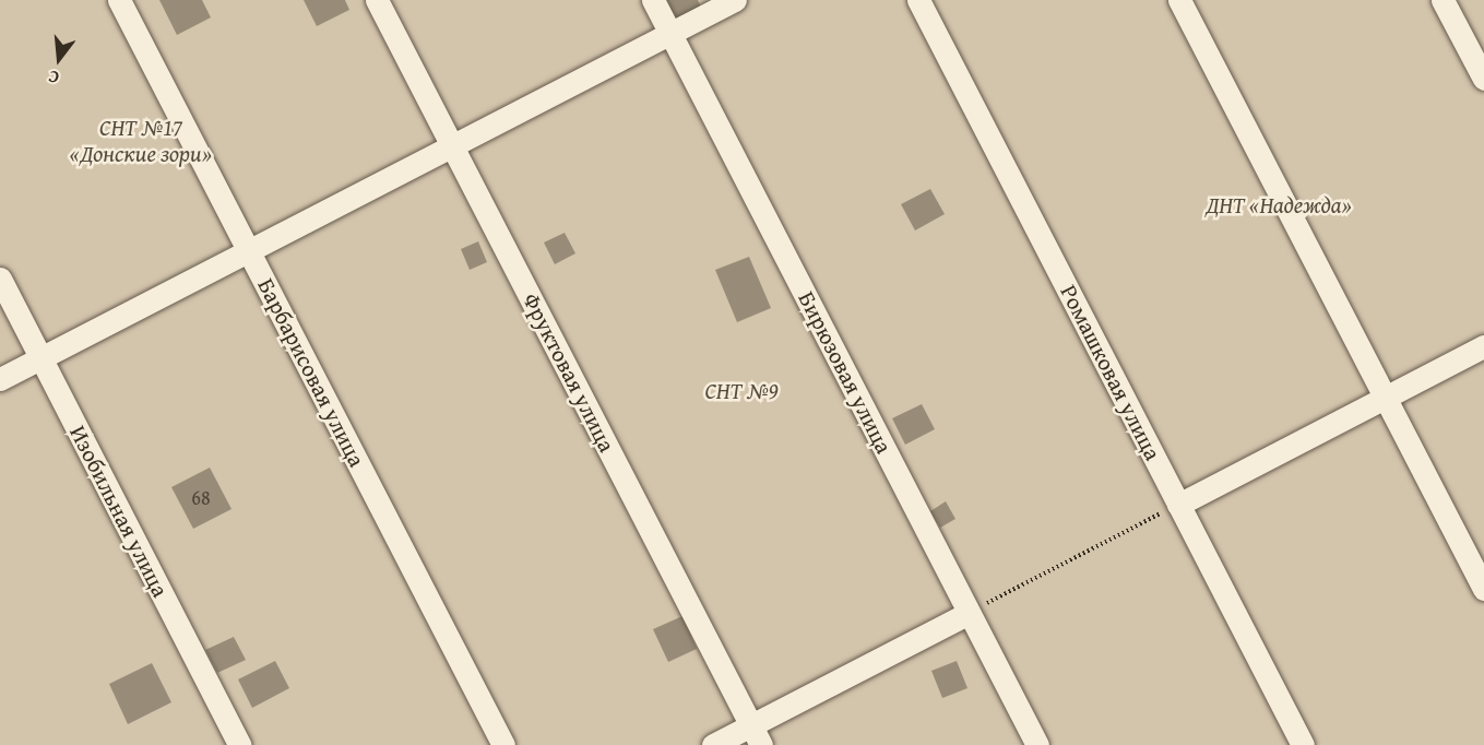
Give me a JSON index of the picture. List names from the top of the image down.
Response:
{
  "streets": {
    "street": [
      "Барбарисовая улица",
      "Фруктовая улица",
      "Бирюзовая улица",
      "Ромашковая улица",
      "Изобильная улица"
    ]
  },
  "parks": ["СНТ №17 «Донские зори»", "ДНТ «Надежда»", "СНТ №9"],
  "house_numbers": ["68"],
  "north": "bottom"
}
